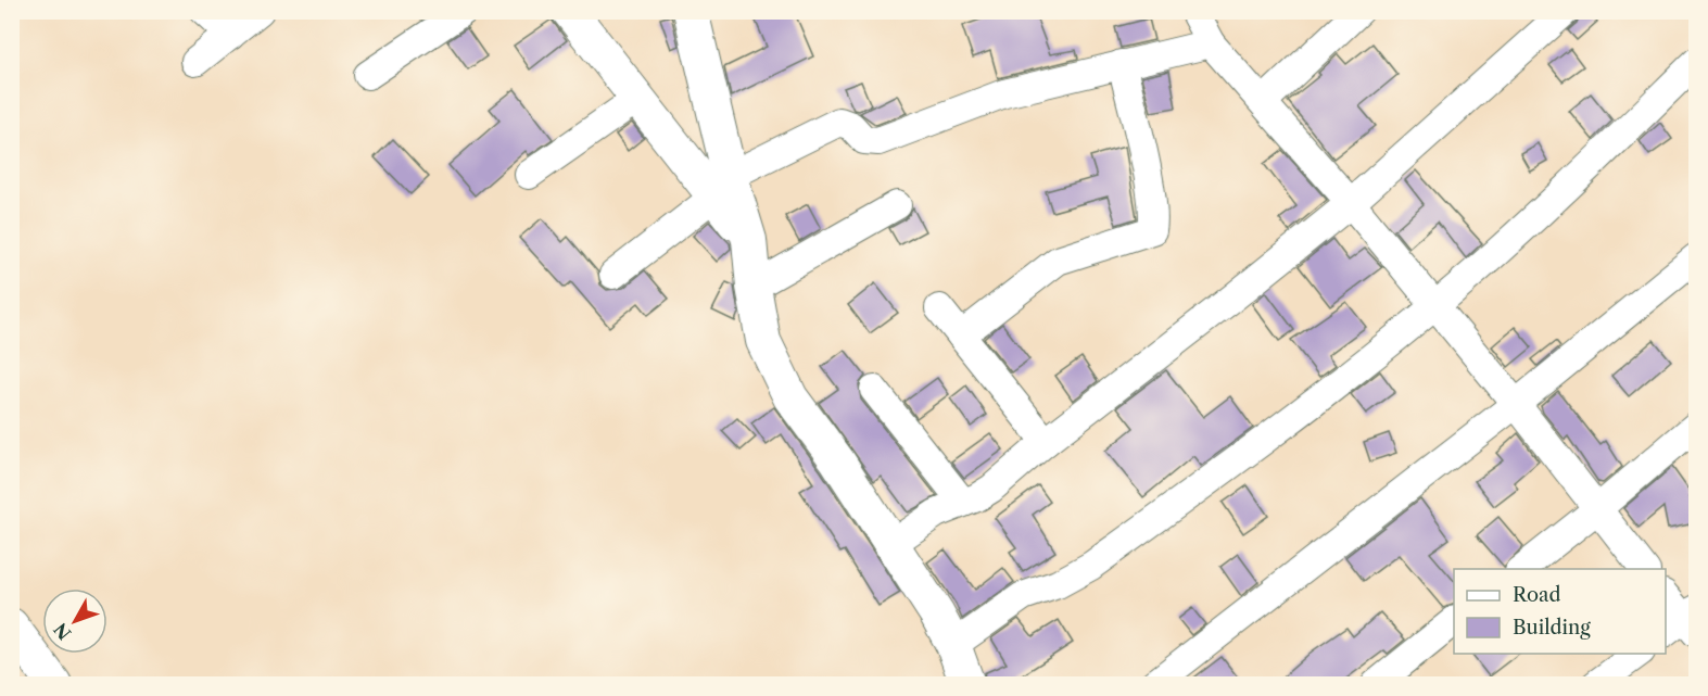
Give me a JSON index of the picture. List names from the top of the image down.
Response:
{
  "legend": ["Road", "Building"],
  "north": "bottom left"
}
